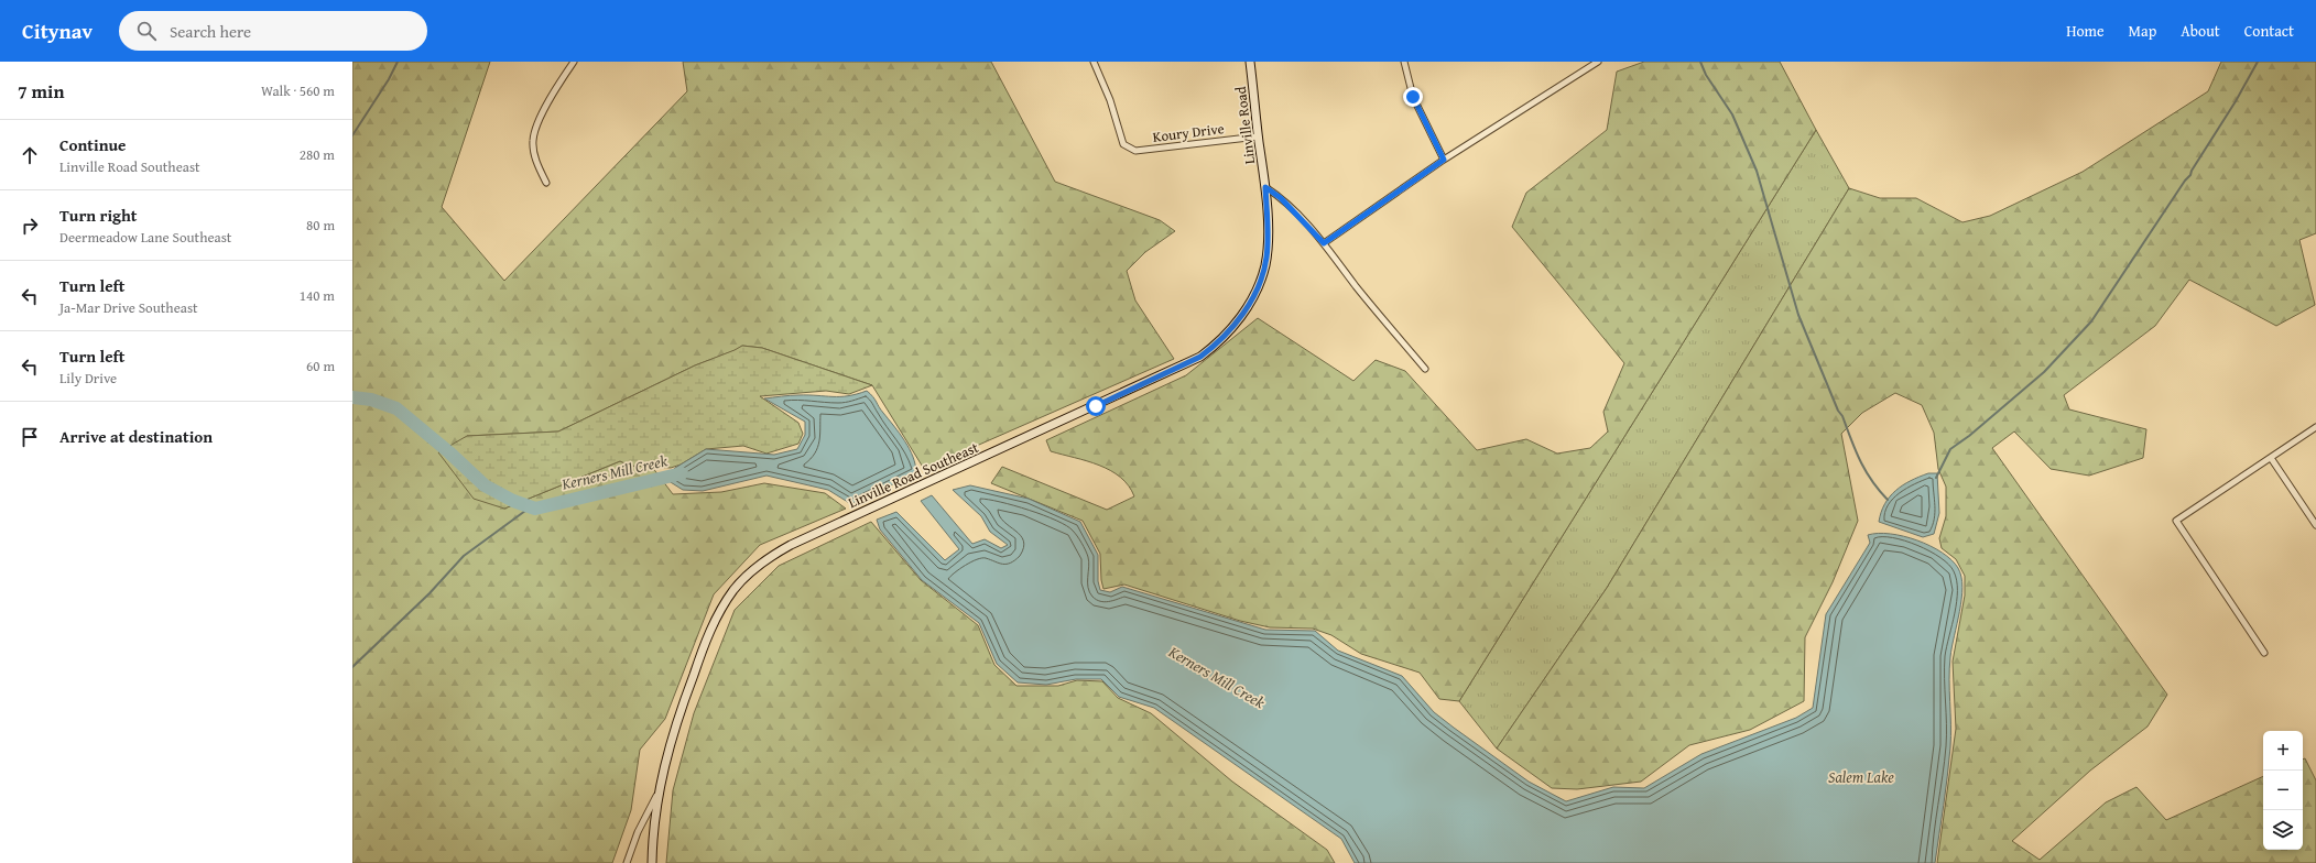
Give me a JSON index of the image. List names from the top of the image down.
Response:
{
  "streets": {
    "main road": ["Linville Road", "Linville Road Southeast"],
    "street": ["Koury Drive"]
  },
  "crossings": [
    ["Linville Road", "Koury Drive"],
    ["Linville Road", "Linville Road Southeast"]
  ],
  "water": ["Kerners Mill Creek", "Salem Lake"],
  "page": {
    "header": "Citynav",
    "search": "Search here",
    "nav": [
      "Home",
      "Map",
      "About",
      "Contact"
    ],
    "heading": ["7 min", "Walk · 560 m"],
    "list": [
      ["Continue", "Linville Road Southeast", "280 m"],
      ["Turn right", "Deermeadow Lane Southeast", "80 m"],
      ["Turn left", "Ja-Mar Drive Southeast", "140 m"],
      ["Turn left", "Lily Drive", "60 m"],
      "Arrive at destination"
    ],
    "map_buttons": ["+", "−"]
  }
}
